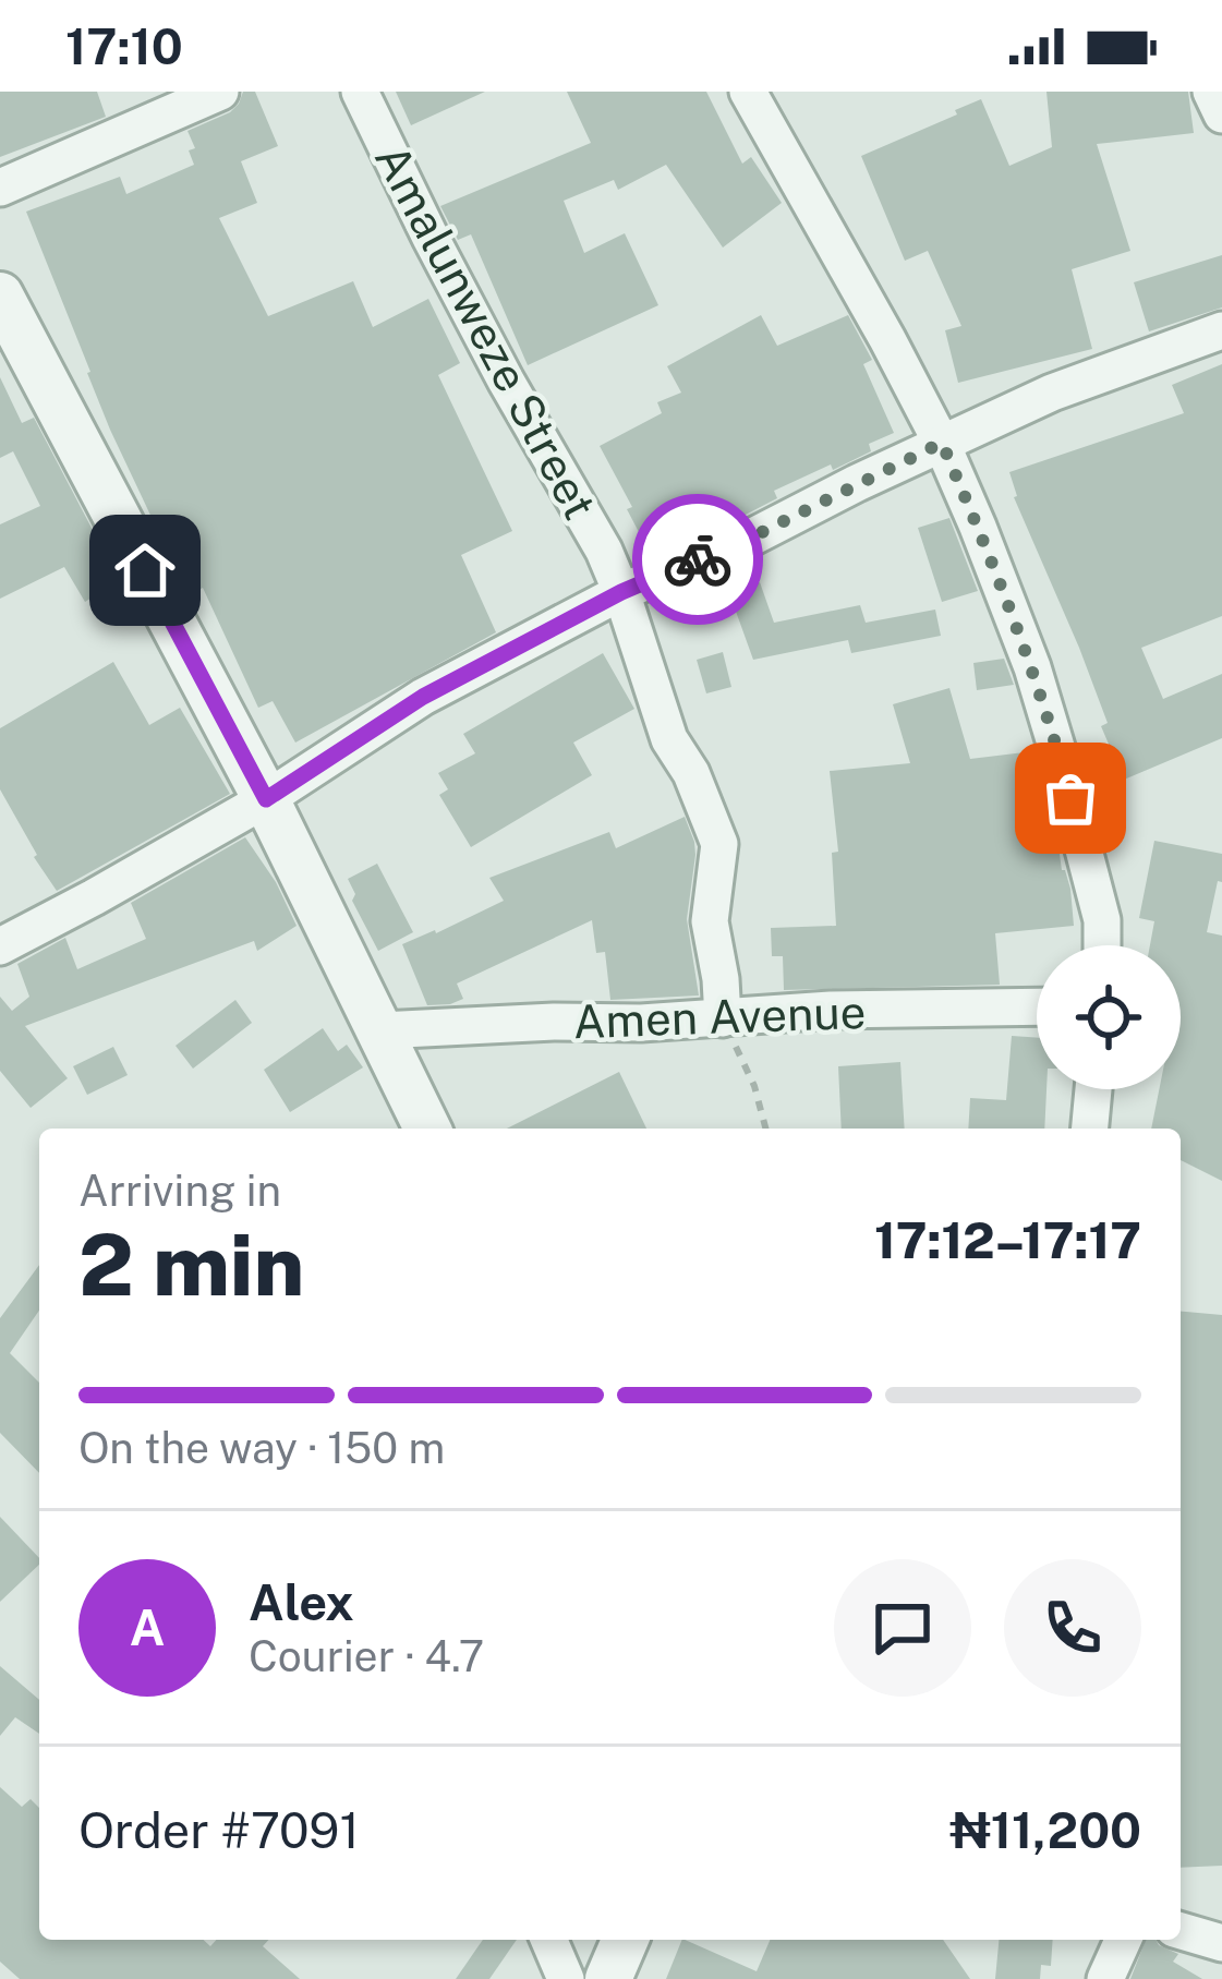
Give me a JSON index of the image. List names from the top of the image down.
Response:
{
  "streets": {
    "street": ["Amalunweze Street", "Amen Avenue"]
  },
  "crossings": [
    ["Amalunweze Street", "Amen Avenue"]
  ],
  "page": {
    "status": "17:10",
    "heading": ["2 min", "Arriving in", "17:12–17:17"],
    "panel": [
      "Alex",
      "Courier · 4.7",
      "Order #7091",
      "₦11,200"
    ],
    "bar": "On the way · 150 m",
    "round": "A"
  }
}
